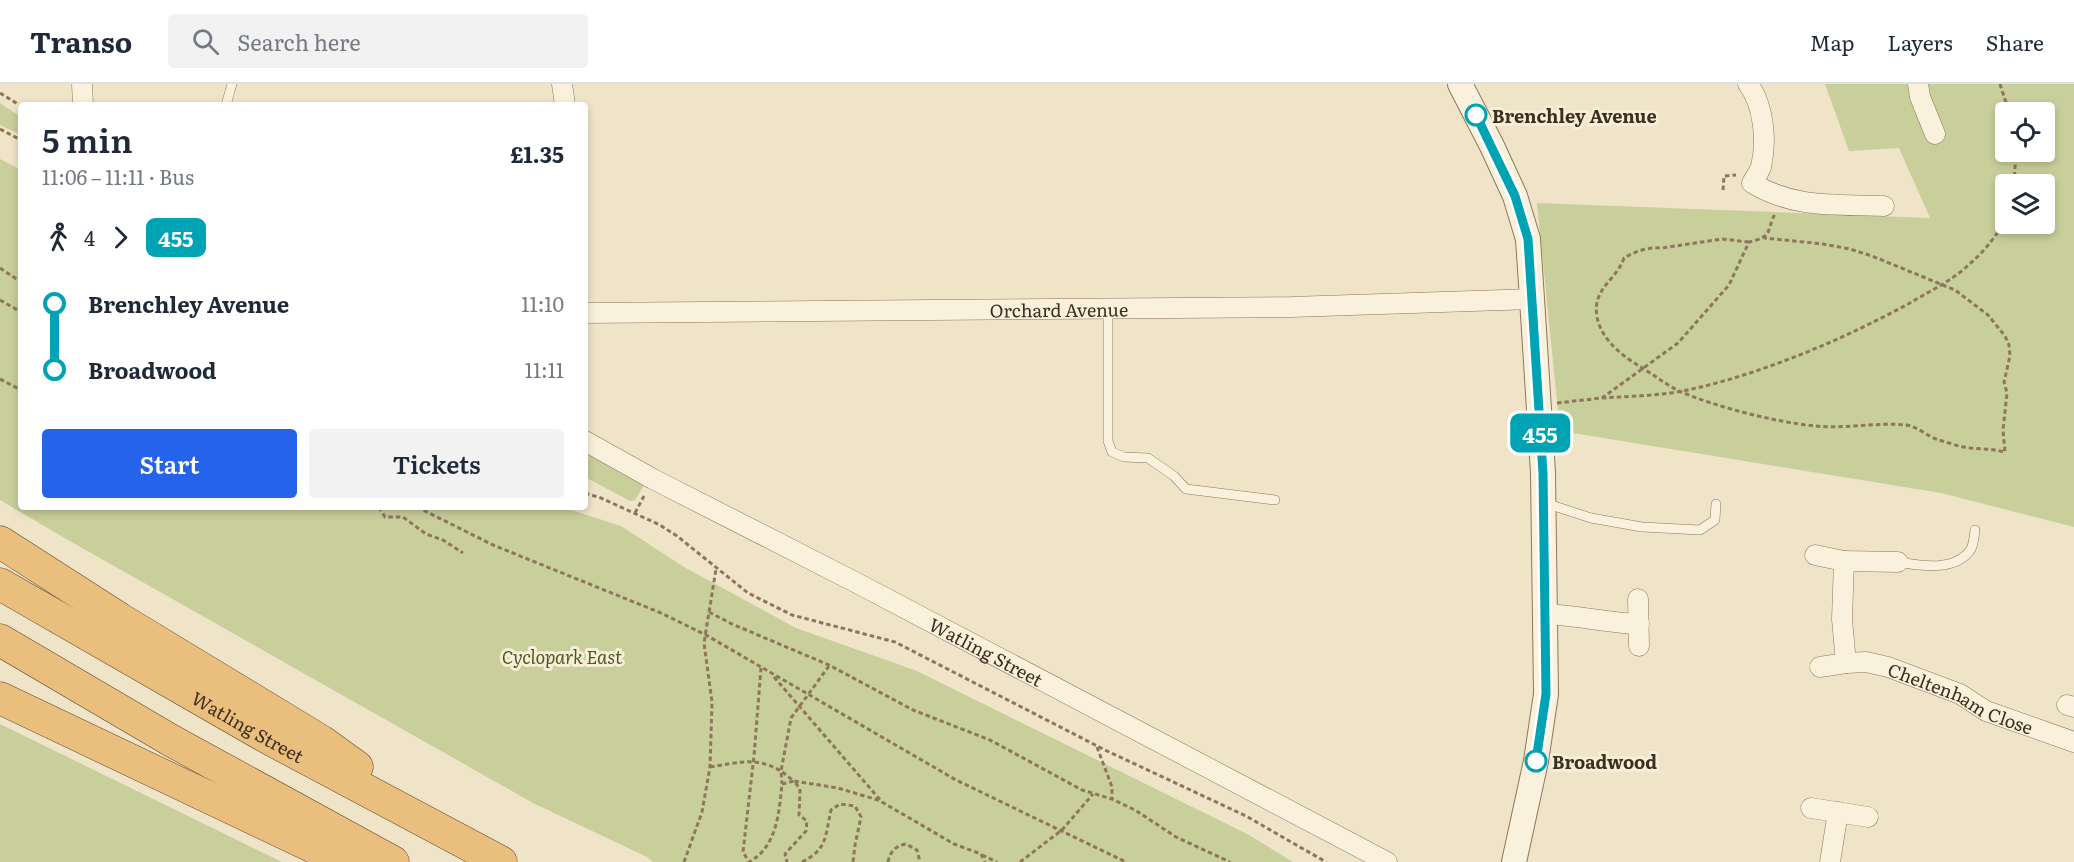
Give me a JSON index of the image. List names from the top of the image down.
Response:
{
  "streets": {
    "highway": ["Watling Street"],
    "street": ["Orchard Avenue", "Cheltenham Close"]
  },
  "parks": ["Cyclopark East"],
  "places": ["Brenchley Avenue", "Broadwood"],
  "lines": ["bus line 455"],
  "page": {
    "header": "Transo",
    "search": "Search here",
    "nav": ["Map", "Layers", "Share"],
    "on_map": "455",
    "heading": ["5 min", "11:06 – 11:11 · Bus", "£1.35"],
    "legs": ["4", "455"],
    "list": [
      {
        "name": "Brenchley Avenue",
        "value": "11:10"
      },
      {
        "name": "Broadwood",
        "value": "11:11"
      }
    ],
    "buttons": ["Start", "Tickets"]
  }
}
